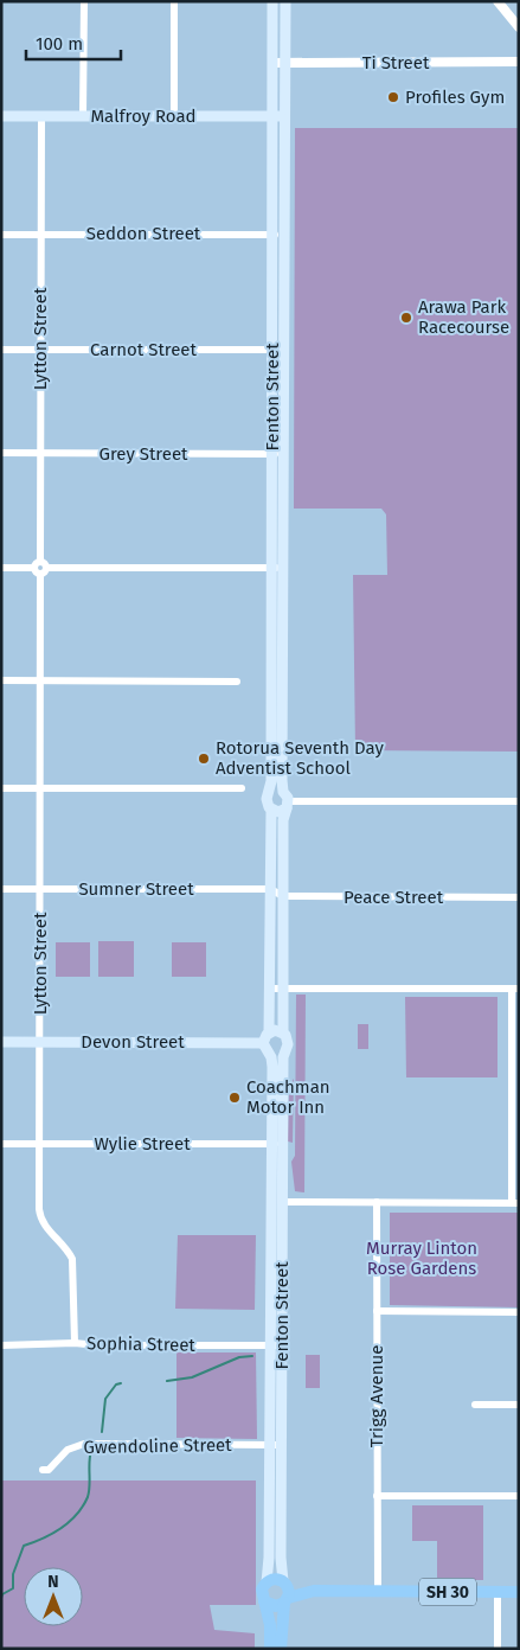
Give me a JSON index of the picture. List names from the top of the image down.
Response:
{
  "streets": {
    "highway": ["SH 30"],
    "main road": ["Malfroy Road", "Fenton Street", "Devon Street"],
    "street": [
      "Ti Street",
      "Seddon Street",
      "Lytton Street",
      "Carnot Street",
      "Grey Street",
      "Sumner Street",
      "Peace Street",
      "Wylie Street",
      "Sophia Street",
      "Trigg Avenue",
      "Gwendoline Street"
    ]
  },
  "crossings": [
    ["Ti Street", "Fenton Street"],
    ["Malfroy Road", "Lytton Street"],
    ["Malfroy Road", "Fenton Street"],
    ["Seddon Street", "Lytton Street"],
    ["Seddon Street", "Fenton Street"],
    ["Lytton Street", "Carnot Street"],
    ["Lytton Street", "Grey Street"],
    ["Lytton Street", "Sumner Street"],
    ["Lytton Street", "Devon Street"],
    ["Lytton Street", "Wylie Street"],
    ["Lytton Street", "Sophia Street"],
    ["Carnot Street", "Fenton Street"],
    ["Fenton Street", "Grey Street"],
    ["Fenton Street", "Peace Street"],
    ["Fenton Street", "Devon Street"],
    ["Fenton Street", "Wylie Street"],
    ["Fenton Street", "Sophia Street"],
    ["Fenton Street", "Gwendoline Street"],
    ["Fenton Street", "SH 30"],
    ["Sumner Street", "Peace Street"],
    ["Trigg Avenue", "SH 30"]
  ],
  "parks": ["Murray Linton Rose Gardens"],
  "places": [
    "Profiles Gym",
    "Arawa Park Racecourse",
    "Rotorua Seventh Day Adventist School",
    "Coachman Motor Inn"
  ],
  "scale_bar": "100 m",
  "north": "top"
}
